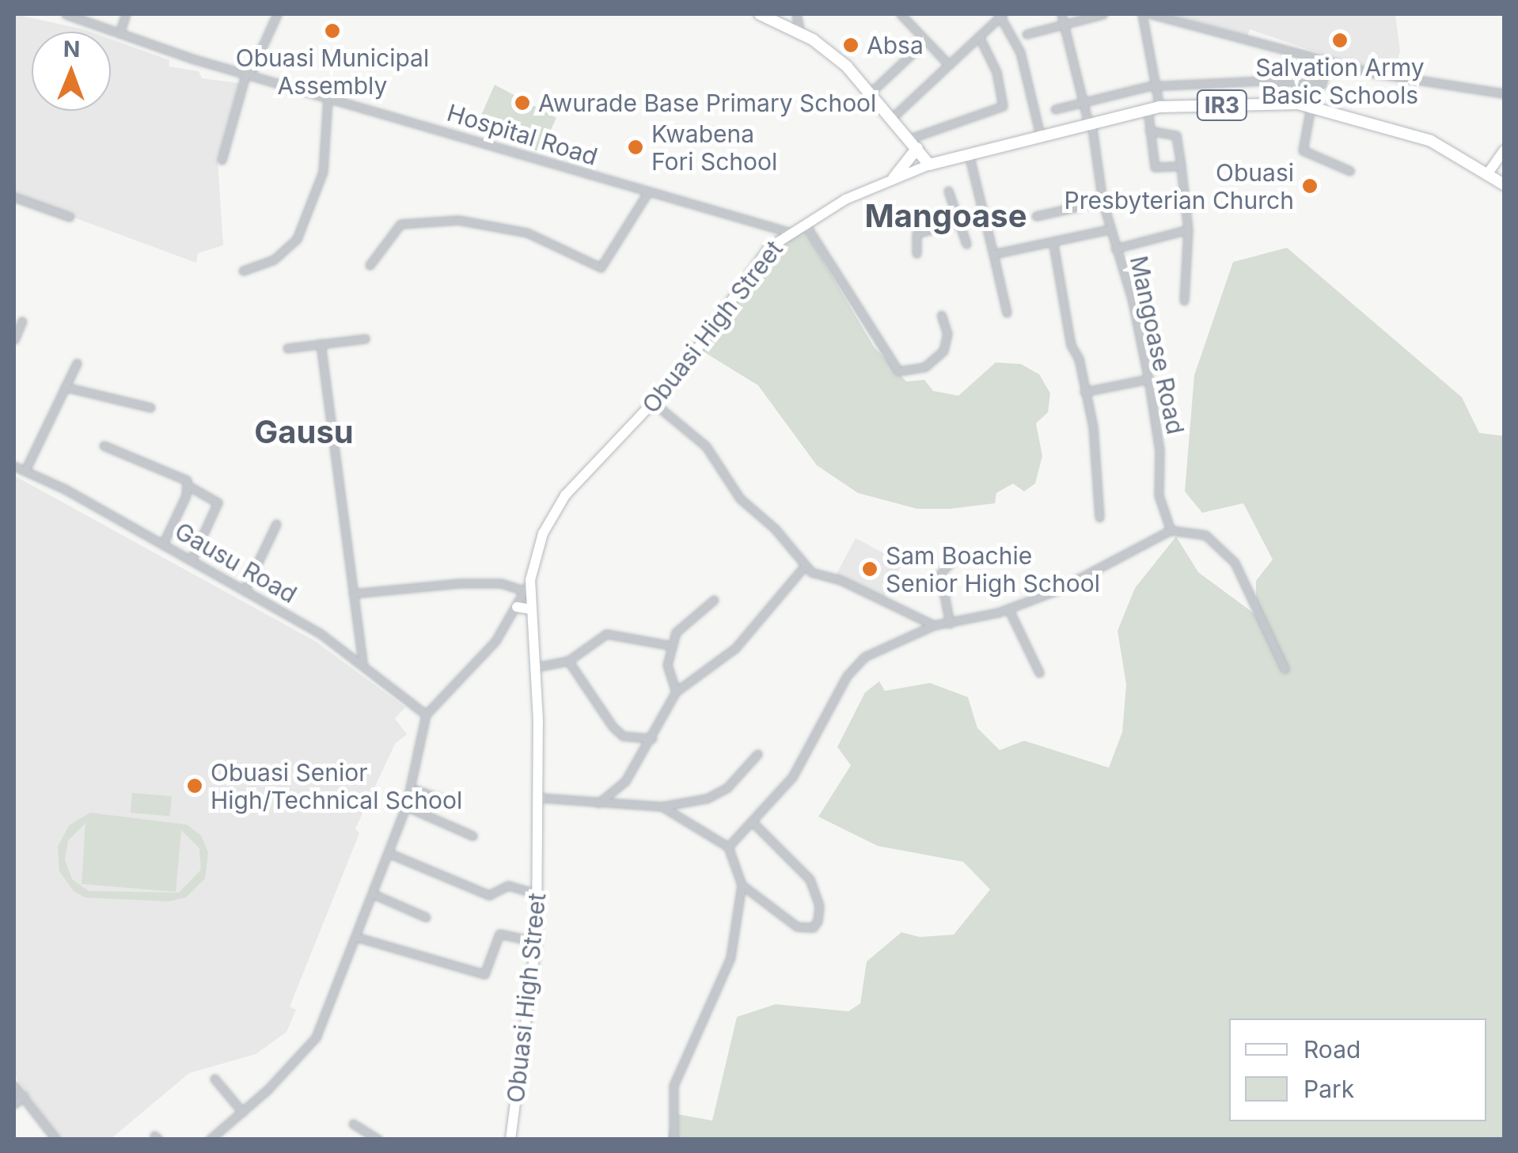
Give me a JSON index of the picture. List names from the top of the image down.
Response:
{
  "streets": {
    "main road": ["IR3", "Obuasi High Street"],
    "street": ["Hospital Road", "Mangoase Road", "Gausu Road"]
  },
  "crossings": [
    ["Hospital Road", "Obuasi High Street"],
    ["Obuasi High Street", "Mangoase Road"]
  ],
  "districts": ["Mangoase", "Gausu"],
  "places": [
    "Obuasi Municipal Assembly",
    "Salvation Army Basic Schools",
    "Absa",
    "Awurade Base Primary School",
    "Kwabena Fori School",
    "Obuasi Presbyterian Church",
    "Sam Boachie Senior High School",
    "Obuasi Senior High/Technical School"
  ],
  "legend": ["Road", "Park"],
  "north": "top"
}
